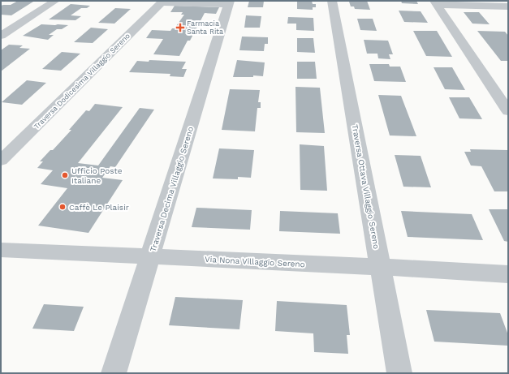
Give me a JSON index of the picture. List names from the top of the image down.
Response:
{
  "streets": {
    "street": [
      "Traversa Dodicesima Villaggio Sereno",
      "Traversa Ottava Villaggio Sereno",
      "Traversa Decima Villaggio Sereno",
      "Via Nona Villaggio Sereno"
    ]
  },
  "crossings": [
    ["Traversa Dodicesima Villaggio Sereno", "Traversa Decima Villaggio Sereno"],
    ["Traversa Ottava Villaggio Sereno", "Via Nona Villaggio Sereno"],
    ["Traversa Decima Villaggio Sereno", "Via Nona Villaggio Sereno"]
  ],
  "places": {
    "health": ["Farmacia Santa Rita"],
    "other": ["Ufficio Poste Italiane", "Caffè Le Plaisir"]
  }
}
